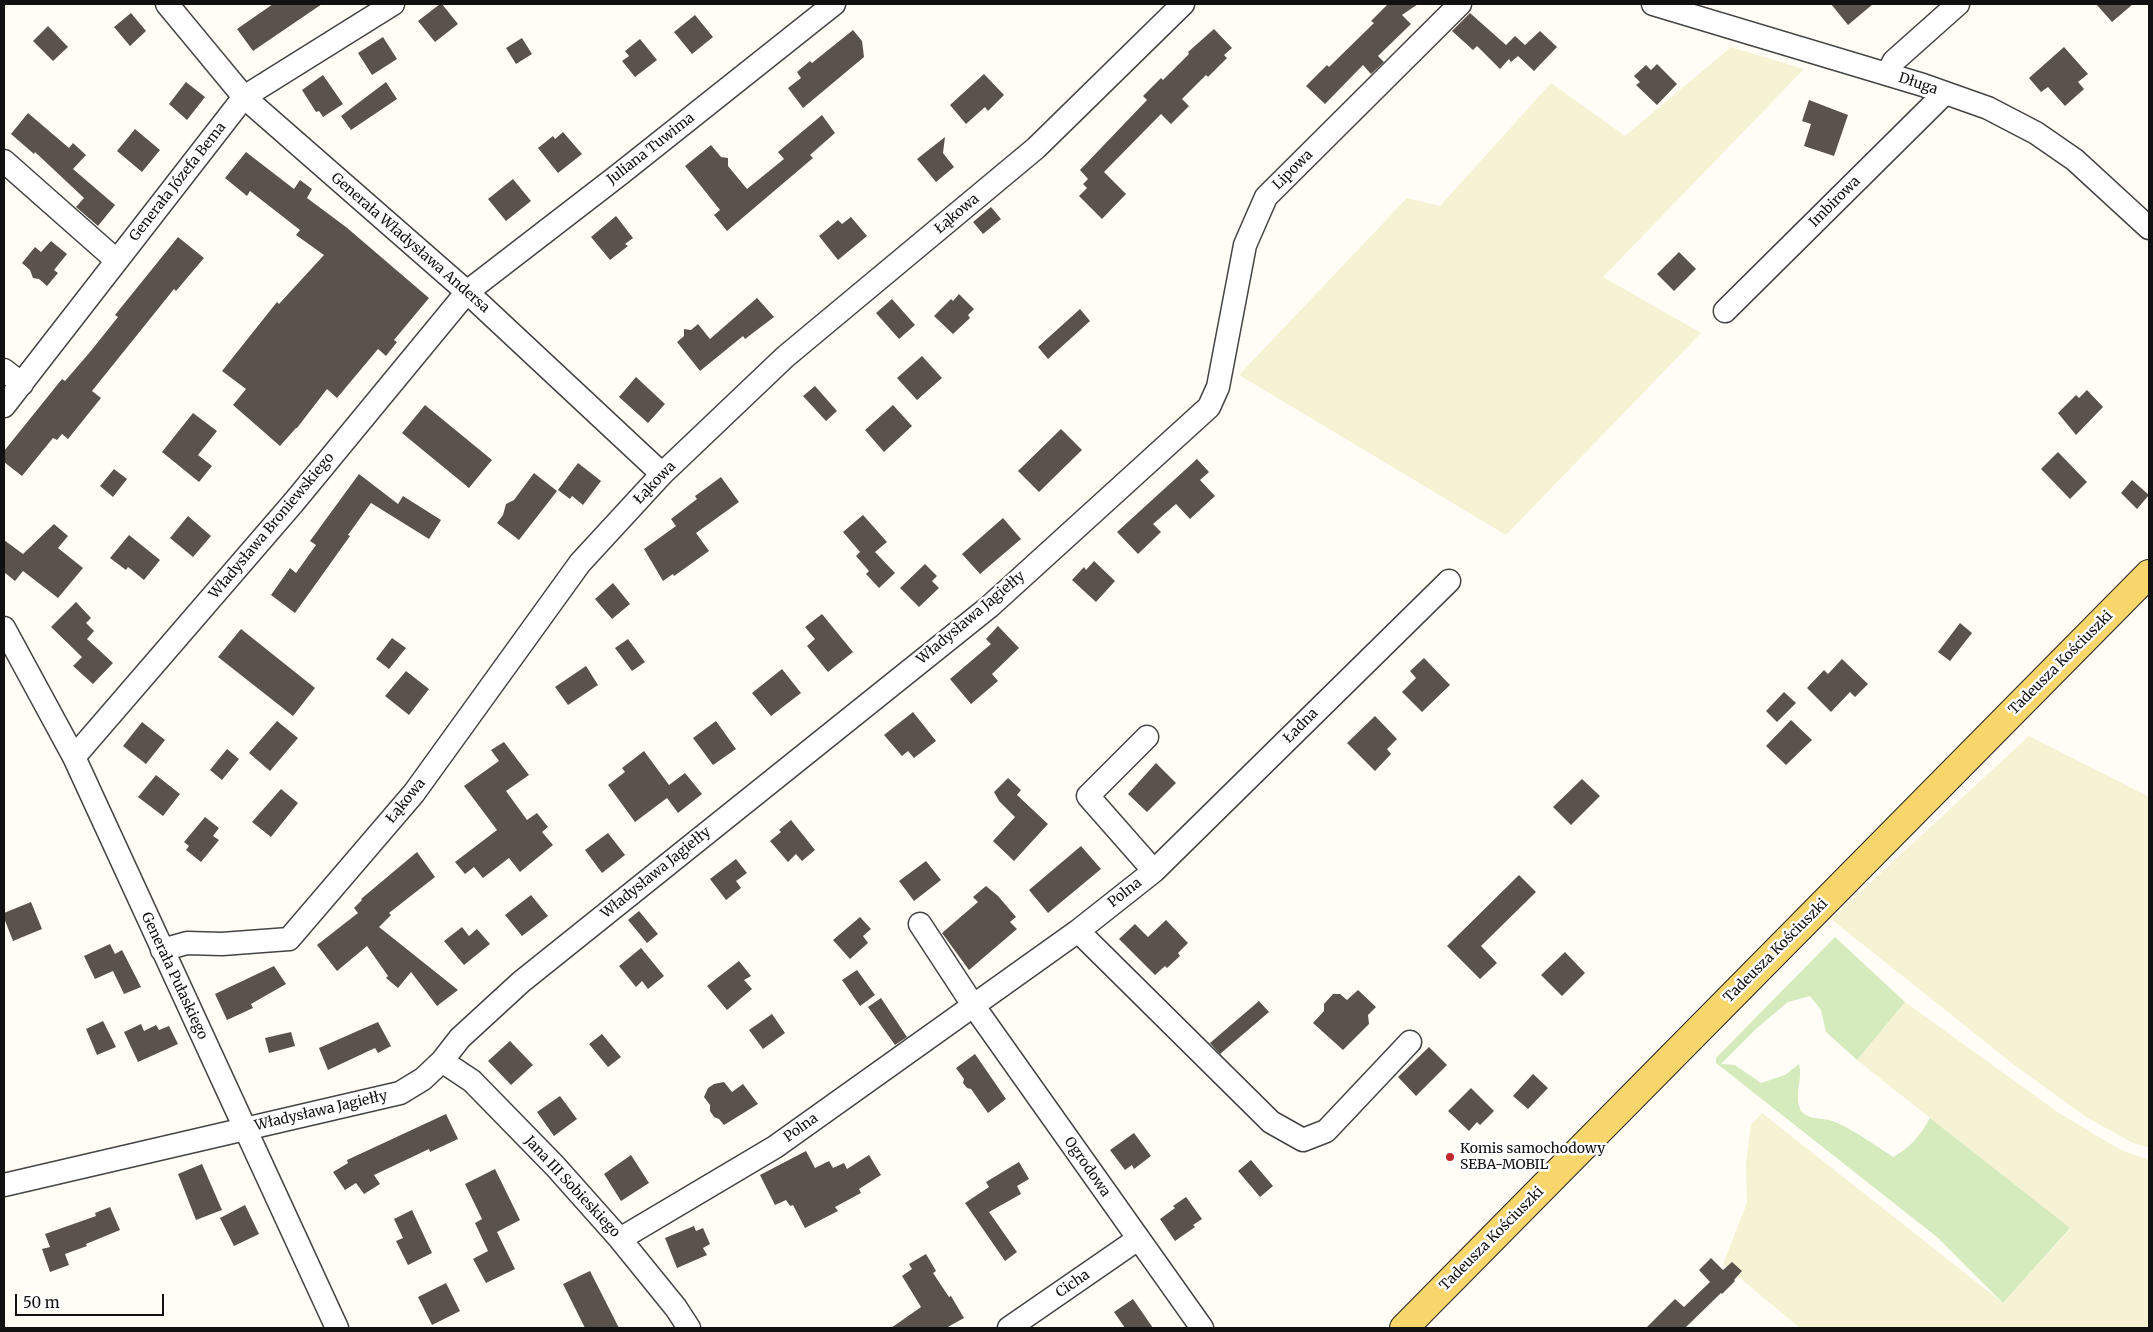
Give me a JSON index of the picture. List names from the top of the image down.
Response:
{
  "streets": {
    "main road": ["Tadeusza Kościuszki"],
    "street": [
      "Długa",
      "Juliana Tuwima",
      "Lipowa",
      "Generała Józefa Bema",
      "Imbirowa",
      "Łąkowa",
      "Generała Władysława Andersa",
      "Władysława Broniewskiego",
      "Władysława Jagiełły",
      "Ładna",
      "Polna",
      "Generała Pułaskiego",
      "Ogrodowa",
      "Jana III Sobieskiego",
      "Cicha"
    ]
  },
  "crossings": [
    ["Długa", "Imbirowa"],
    ["Juliana Tuwima", "Generała Władysława Andersa"],
    ["Juliana Tuwima", "Władysława Broniewskiego"],
    ["Lipowa", "Władysława Jagiełły"],
    ["Generała Józefa Bema", "Generała Władysława Andersa"],
    ["Łąkowa", "Generała Władysława Andersa"],
    ["Łąkowa", "Generała Pułaskiego"],
    ["Generała Władysława Andersa", "Władysława Broniewskiego"],
    ["Władysława Broniewskiego", "Generała Pułaskiego"],
    ["Władysława Jagiełły", "Generała Pułaskiego"],
    ["Władysława Jagiełły", "Jana III Sobieskiego"],
    ["Ładna", "Polna"],
    ["Polna", "Ogrodowa"],
    ["Polna", "Jana III Sobieskiego"],
    ["Ogrodowa", "Cicha"]
  ],
  "places": ["Komis samochodowy SEBA-MOBIL"],
  "scale_bar": "50 m"
}
